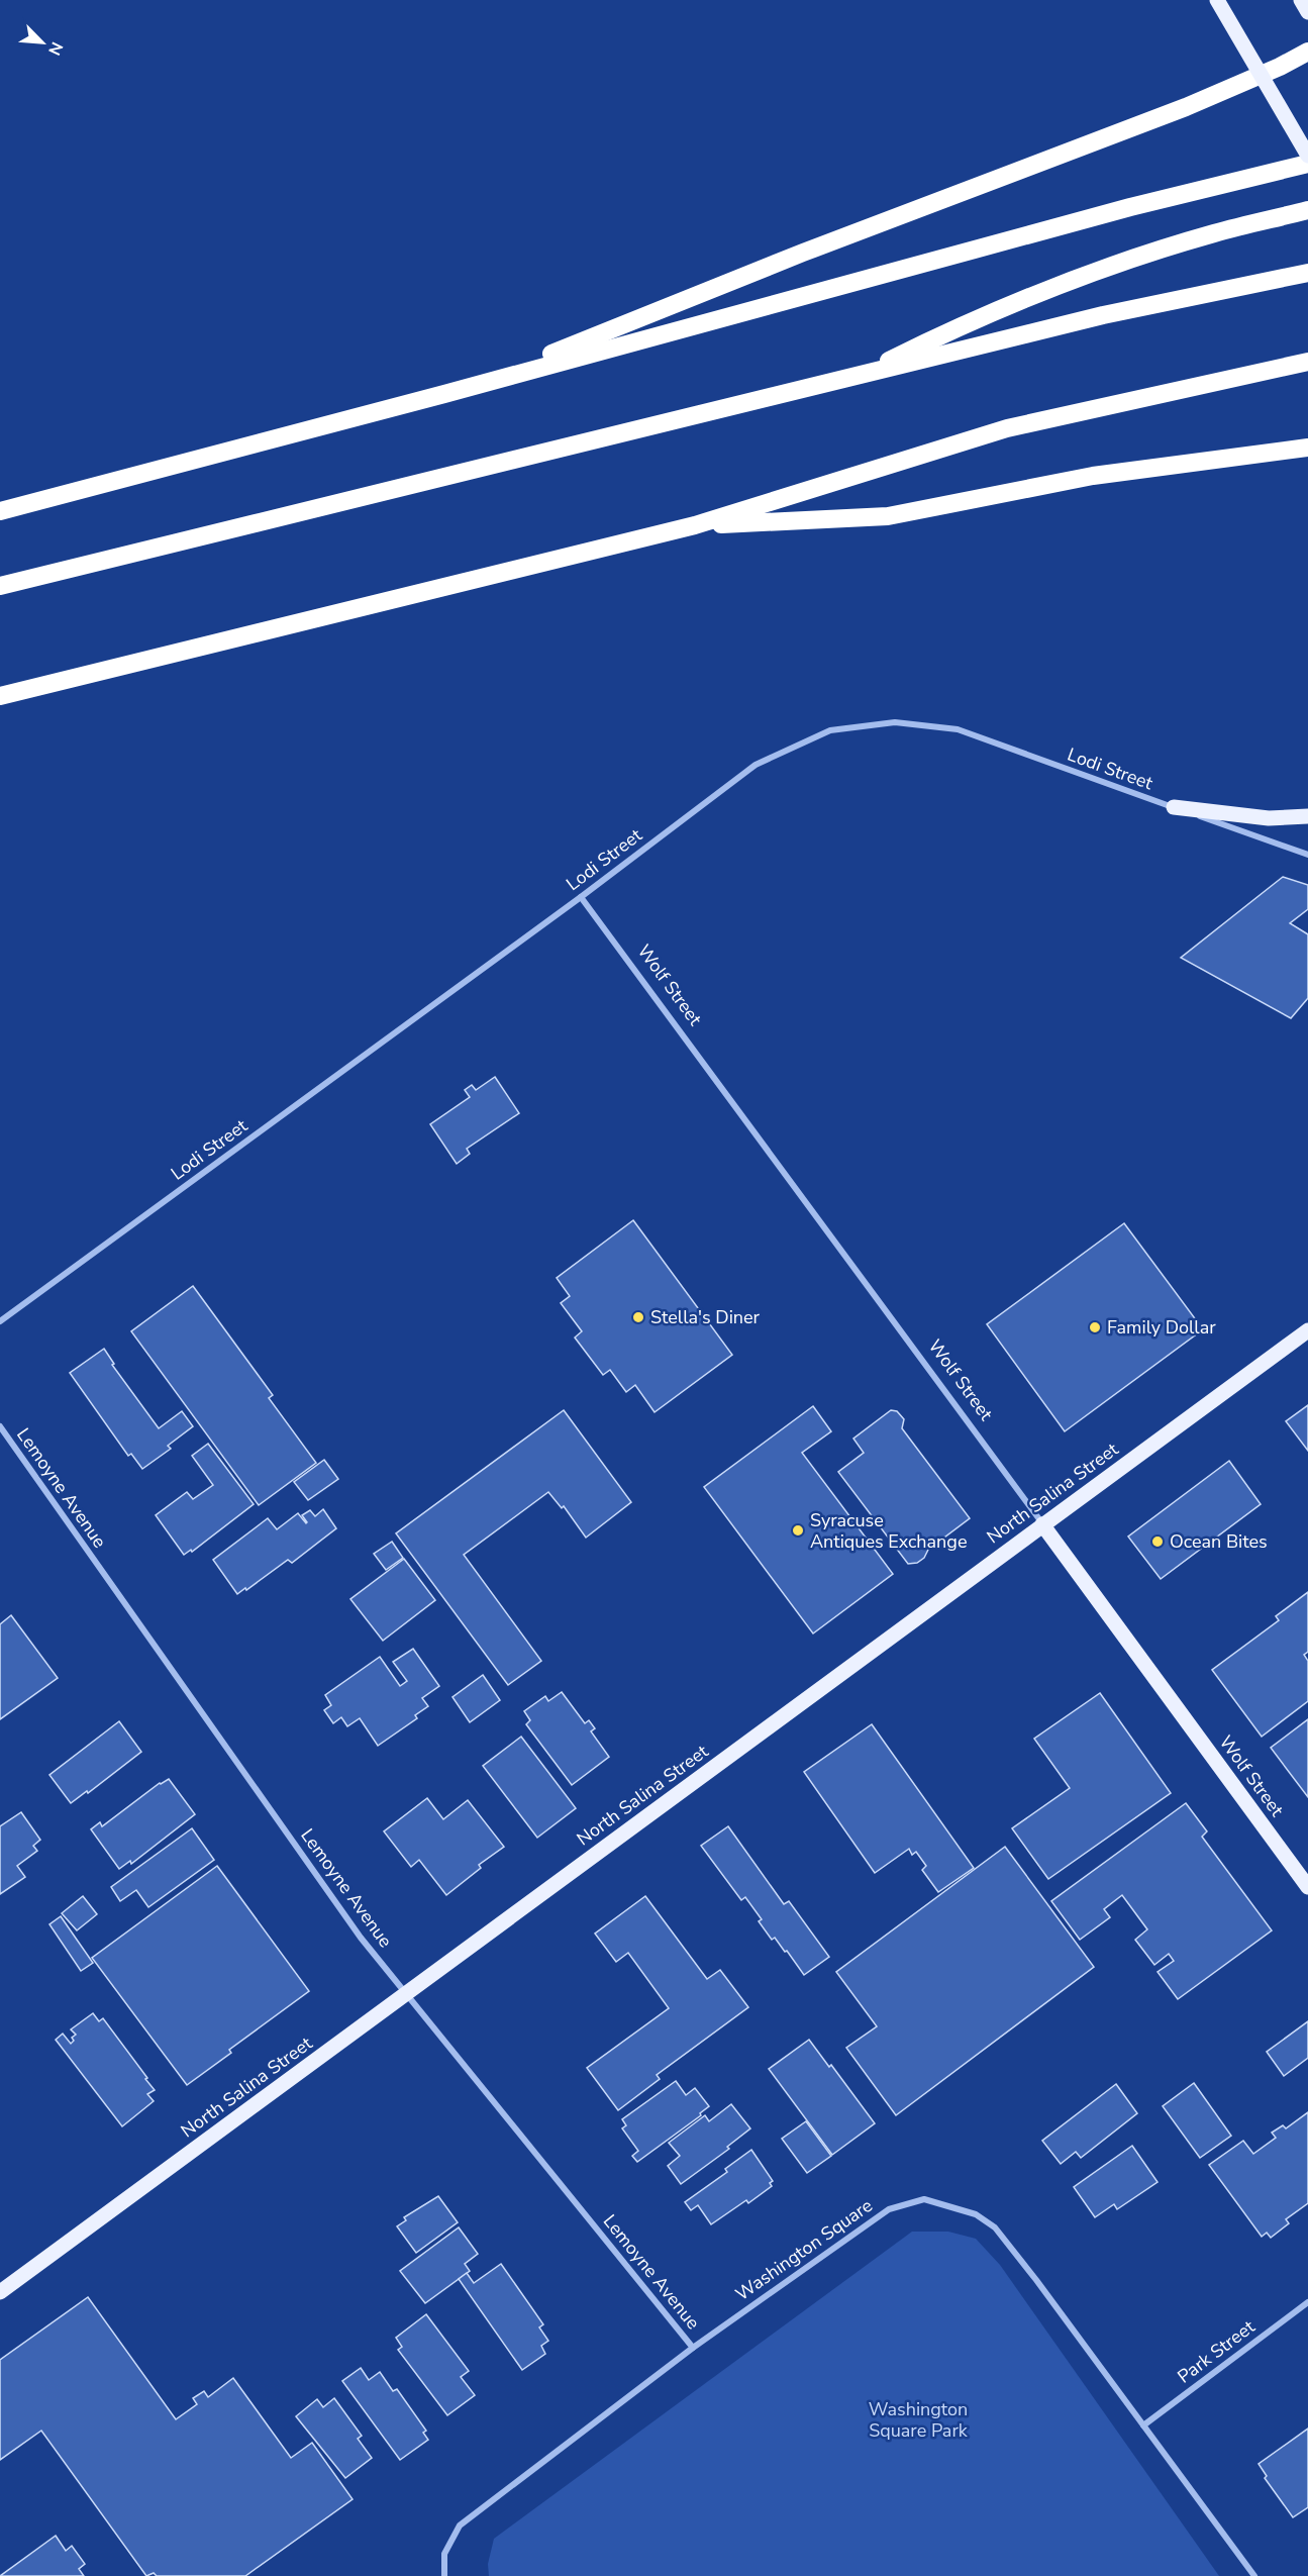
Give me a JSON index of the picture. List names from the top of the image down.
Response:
{
  "streets": {
    "main road": ["Wolf Street", "North Salina Street"],
    "street": [
      "Lodi Street",
      "Lemoyne Avenue",
      "Washington Square",
      "Park Street"
    ]
  },
  "crossings": [
    ["Lodi Street", "Wolf Street"],
    ["Wolf Street", "North Salina Street"],
    ["Lemoyne Avenue", "North Salina Street"],
    ["Lemoyne Avenue", "Washington Square"],
    ["Washington Square", "Park Street"]
  ],
  "parks": ["Washington Square Park"],
  "places": [
    "Stella's Diner",
    "Family Dollar",
    "Syracuse Antiques Exchange",
    "Ocean Bites"
  ],
  "north": "bottom right"
}
